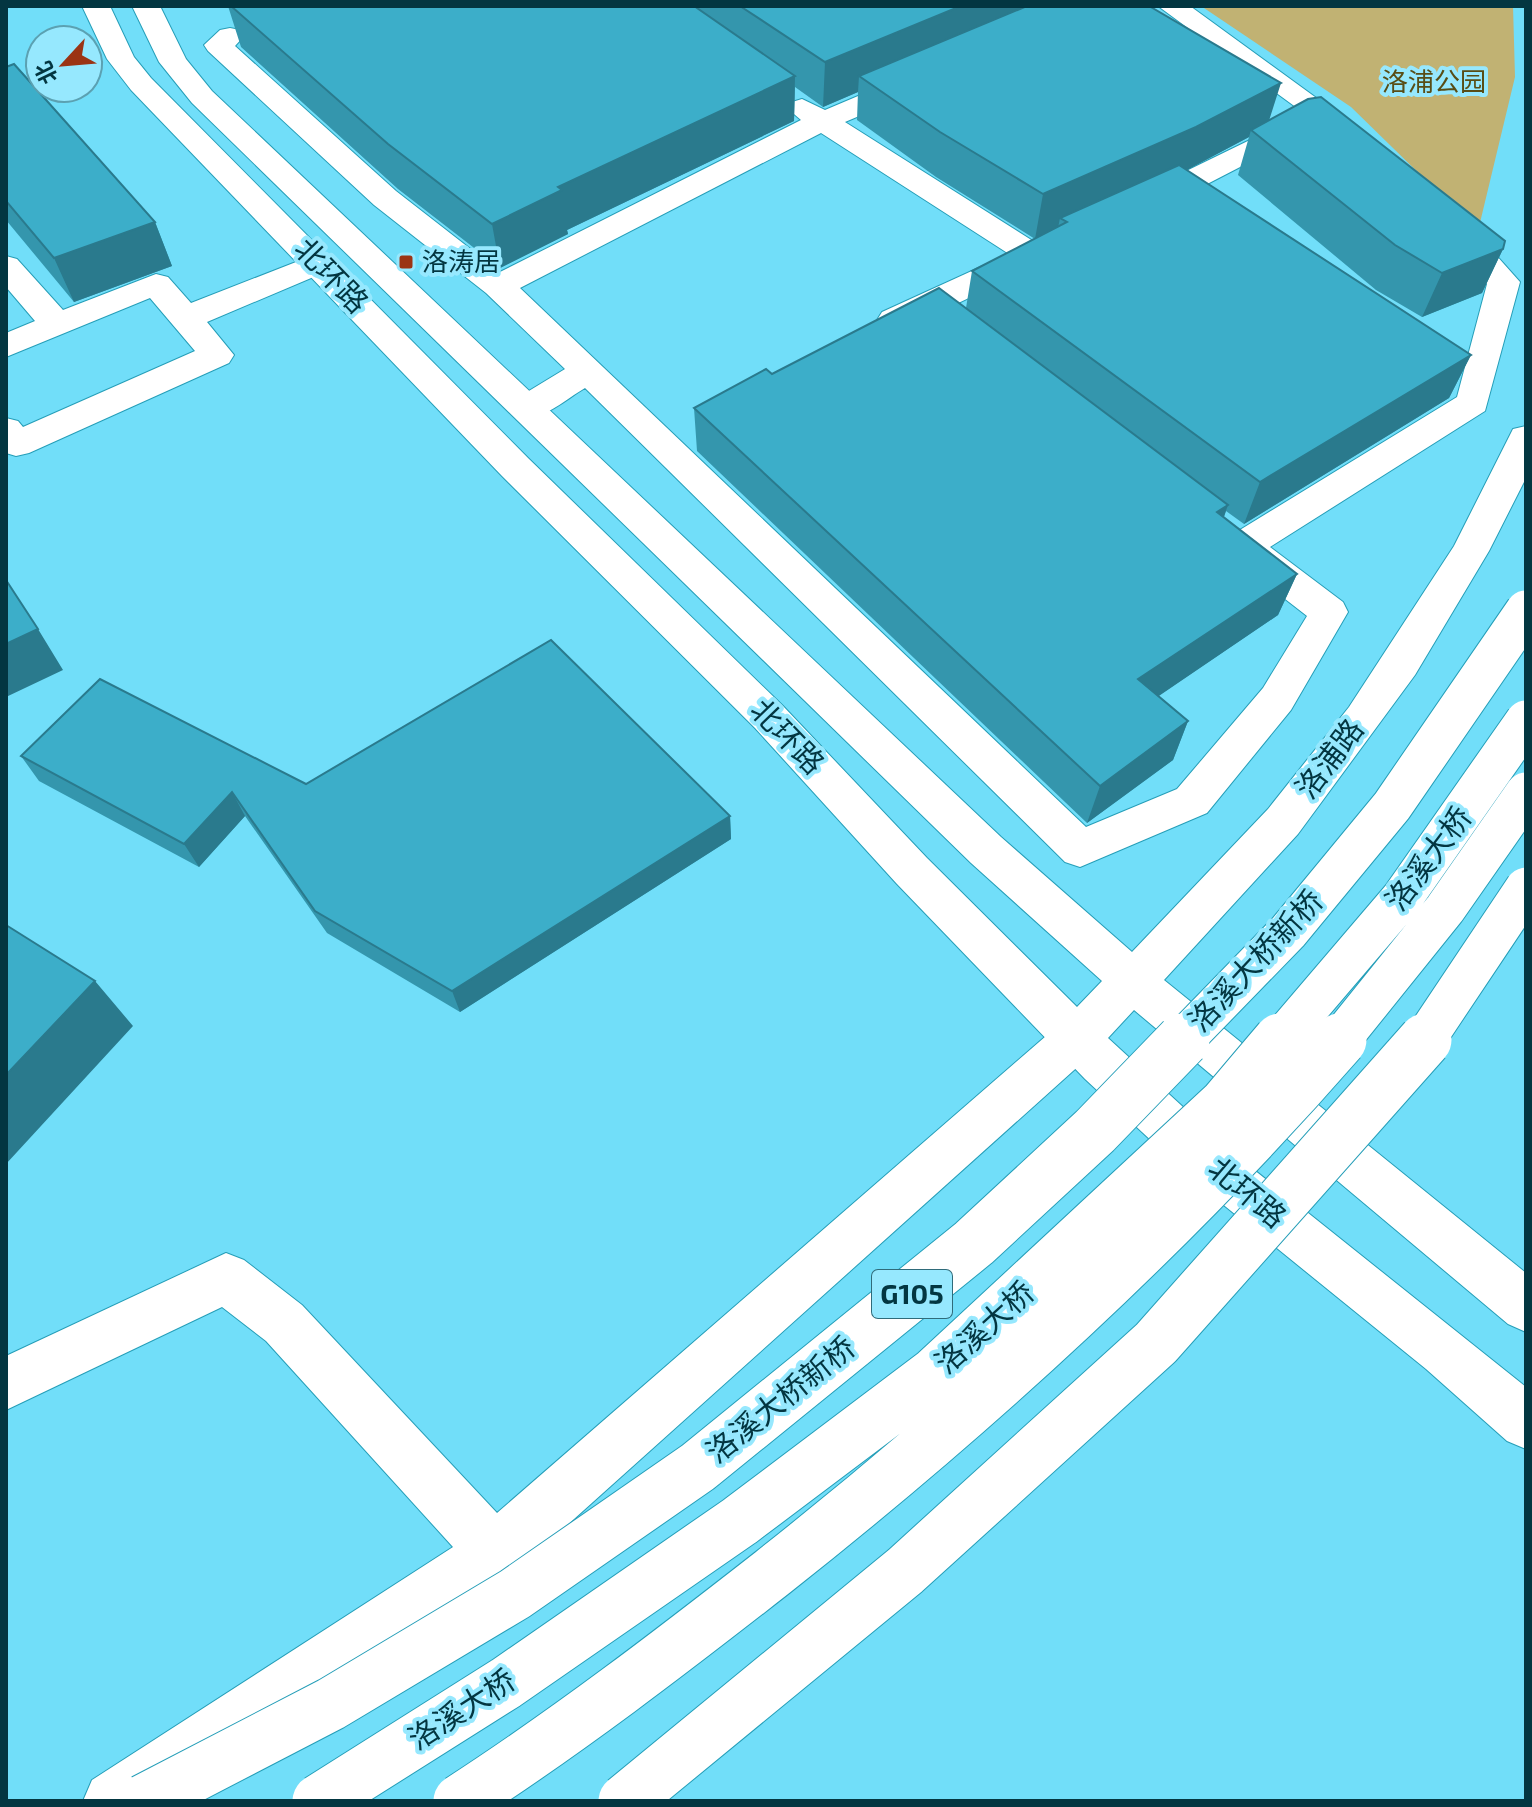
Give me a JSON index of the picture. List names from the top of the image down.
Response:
{
  "streets": {
    "main road": [
      "北环路",
      "洛浦路",
      "洛溪大桥",
      "洛溪大桥新桥",
      "G105"
    ]
  },
  "crossings": [
    ["北环路", "洛浦路"]
  ],
  "parks": ["洛浦公园"],
  "places": {
    "transit": ["洛涛居"]
  },
  "north": "bottom left"
}
